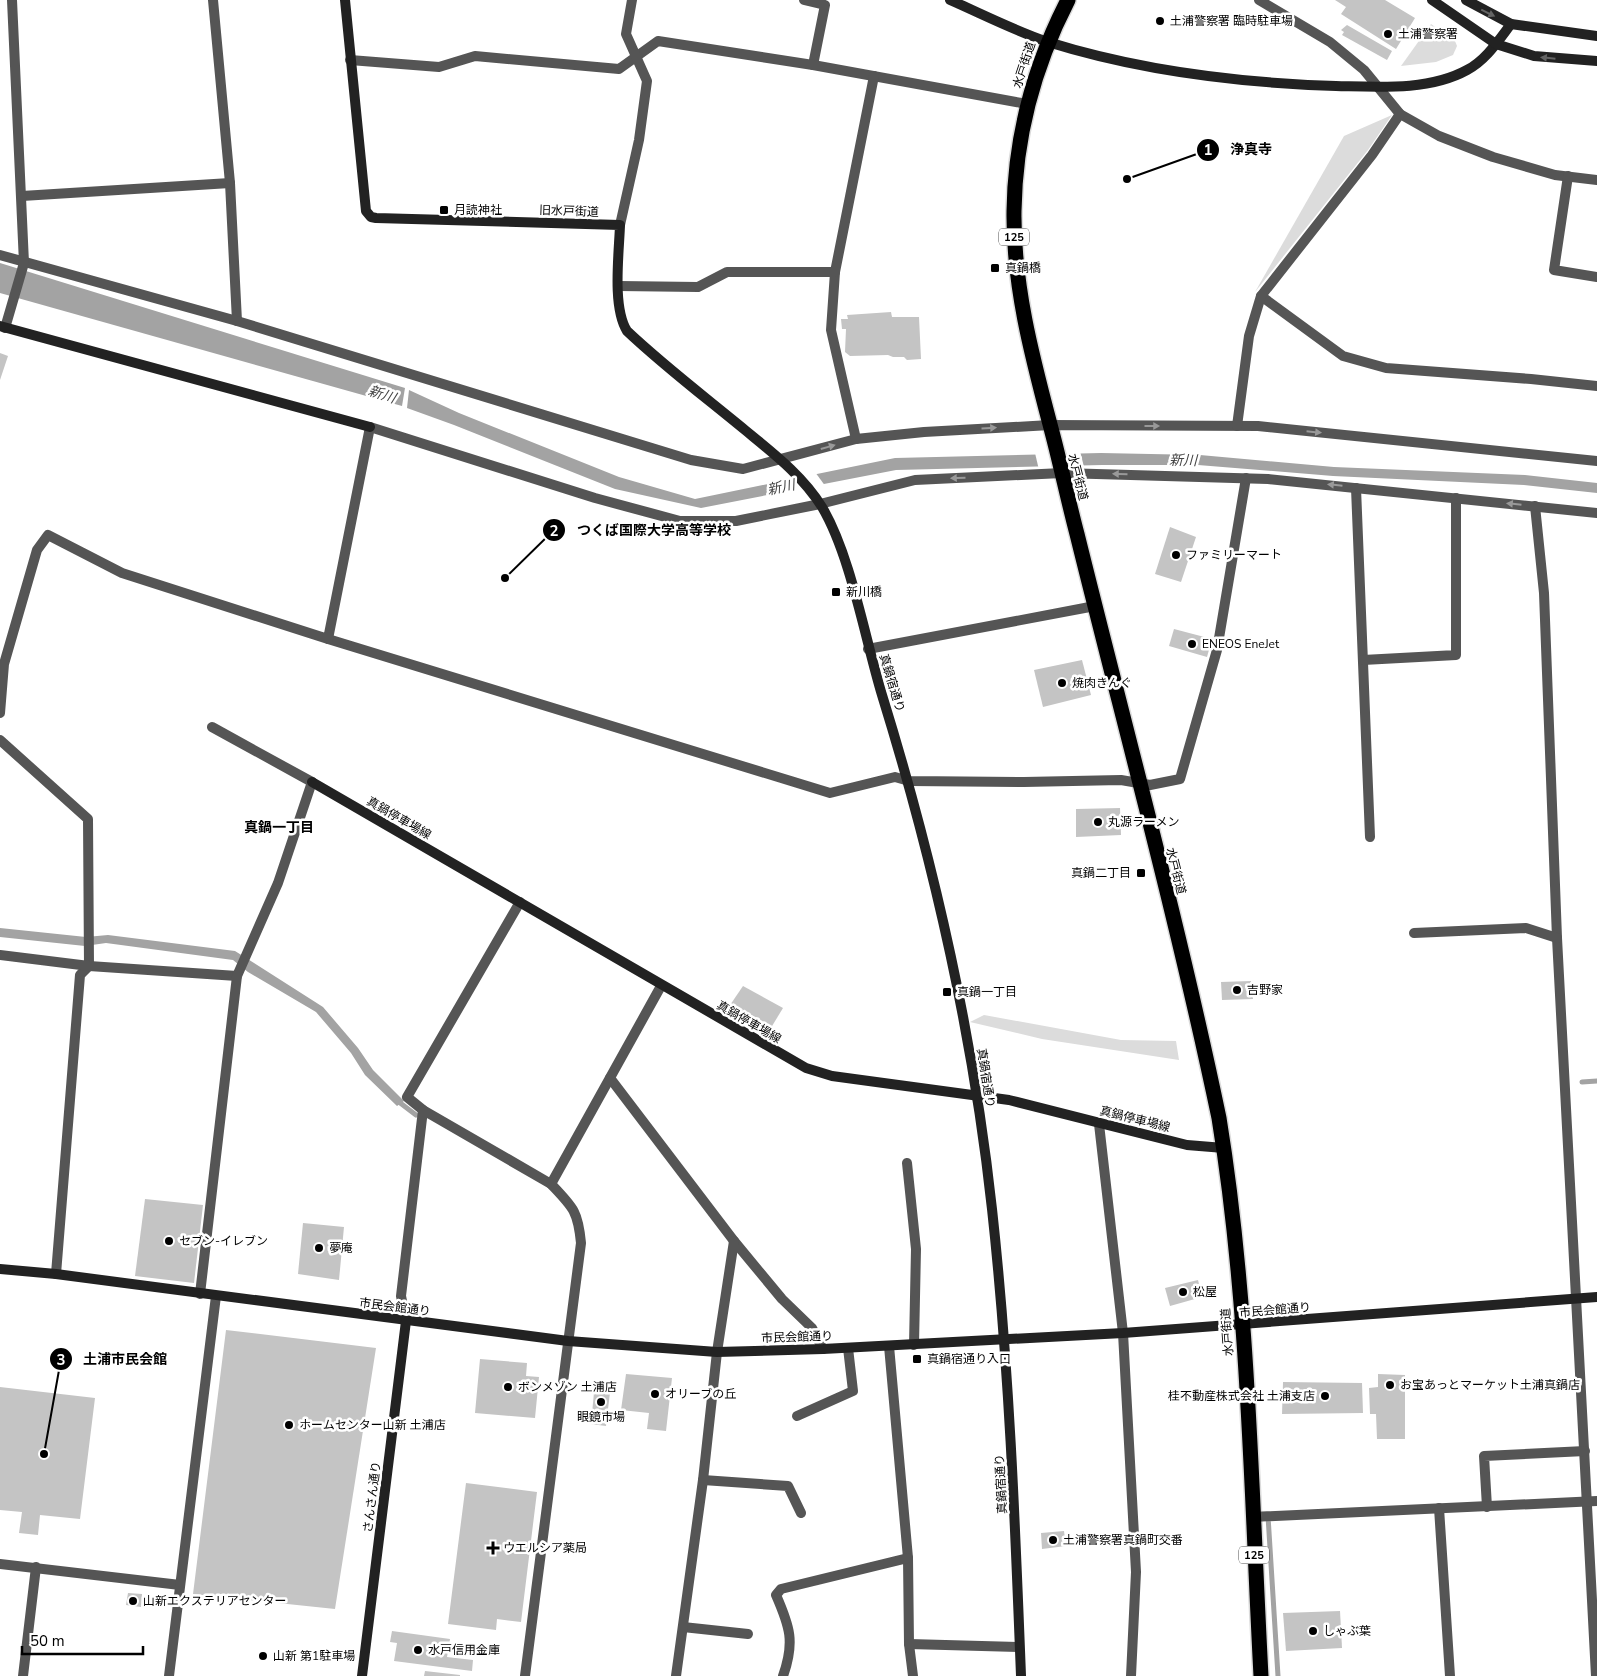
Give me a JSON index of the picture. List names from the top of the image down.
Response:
{
  "streets": {
    "highway": ["水戸街道", "125"],
    "street": [
      "旧水戸街道",
      "真鍋宿通り",
      "真鍋停車場線",
      "市民会館通り",
      "さんさん通り"
    ]
  },
  "crossings": [
    ["水戸街道", "真鍋停車場線"],
    ["水戸街道", "市民会館通り"],
    ["真鍋宿通り", "真鍋停車場線"],
    ["真鍋宿通り", "市民会館通り"],
    ["市民会館通り", "さんさん通り"]
  ],
  "districts": ["真鍋一丁目"],
  "water": ["新川"],
  "places": {
    "other": [
      "土浦警察署 臨時駐車場",
      "土浦警察署",
      "浄真寺",
      "ファミリーマート",
      "つくば国際大学高等学校",
      "ENEOS EneJet",
      "焼肉きんぐ",
      "丸源ラーメン",
      "吉野家",
      "セブン-イレブン",
      "夢庵",
      "松屋",
      "お宝あっとマーケット土浦真鍋店",
      "ボンメゾン 土浦店",
      "オリーブの丘",
      "桂不動産株式会社 土浦支店",
      "眼鏡市場",
      "ホームセンター山新 土浦店",
      "土浦市民会館",
      "土浦警察署真鍋町交番",
      "山新エクステリアセンター",
      "しゃぶ葉",
      "水戸信用金庫",
      "山新 第1駐車場"
    ],
    "transit": [
      "月読神社",
      "真鍋橋",
      "新川橋",
      "真鍋二丁目",
      "真鍋一丁目",
      "真鍋宿通り入口"
    ],
    "health": ["ウエルシア薬局"]
  },
  "scale_bar": "50 m"
}
